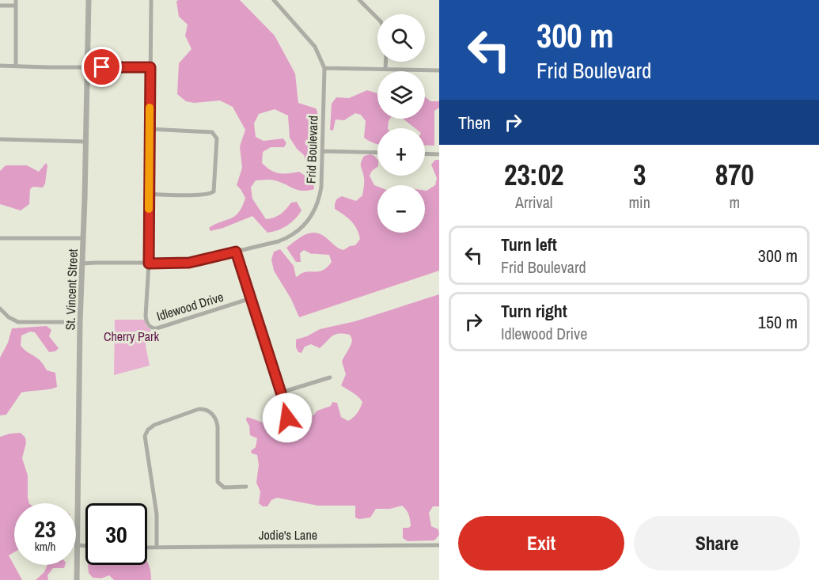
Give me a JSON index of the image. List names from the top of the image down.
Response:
{
  "streets": {
    "street": [
      "Frid Boulevard",
      "St. Vincent Street",
      "Idlewood Drive",
      "Jodie's Lane"
    ]
  },
  "crossings": [
    ["Frid Boulevard", "St. Vincent Street"],
    ["Frid Boulevard", "Idlewood Drive"]
  ],
  "parks": ["Cherry Park"],
  "page": {
    "turn": ["300 m", "Frid Boulevard"],
    "map_buttons": ["+", "−"],
    "then": "Then",
    "eta": [
      "23:02",
      "Arrival",
      "3",
      "min",
      "870",
      "m"
    ],
    "list": [
      {
        "name": "Turn left",
        "note": "Frid Boulevard",
        "value": "300 m"
      },
      {
        "name": "Turn right",
        "note": "Idlewood Drive",
        "value": "150 m"
      }
    ],
    "speed": "23 km/h",
    "limit": "30",
    "buttons": ["Exit", "Share"]
  }
}
